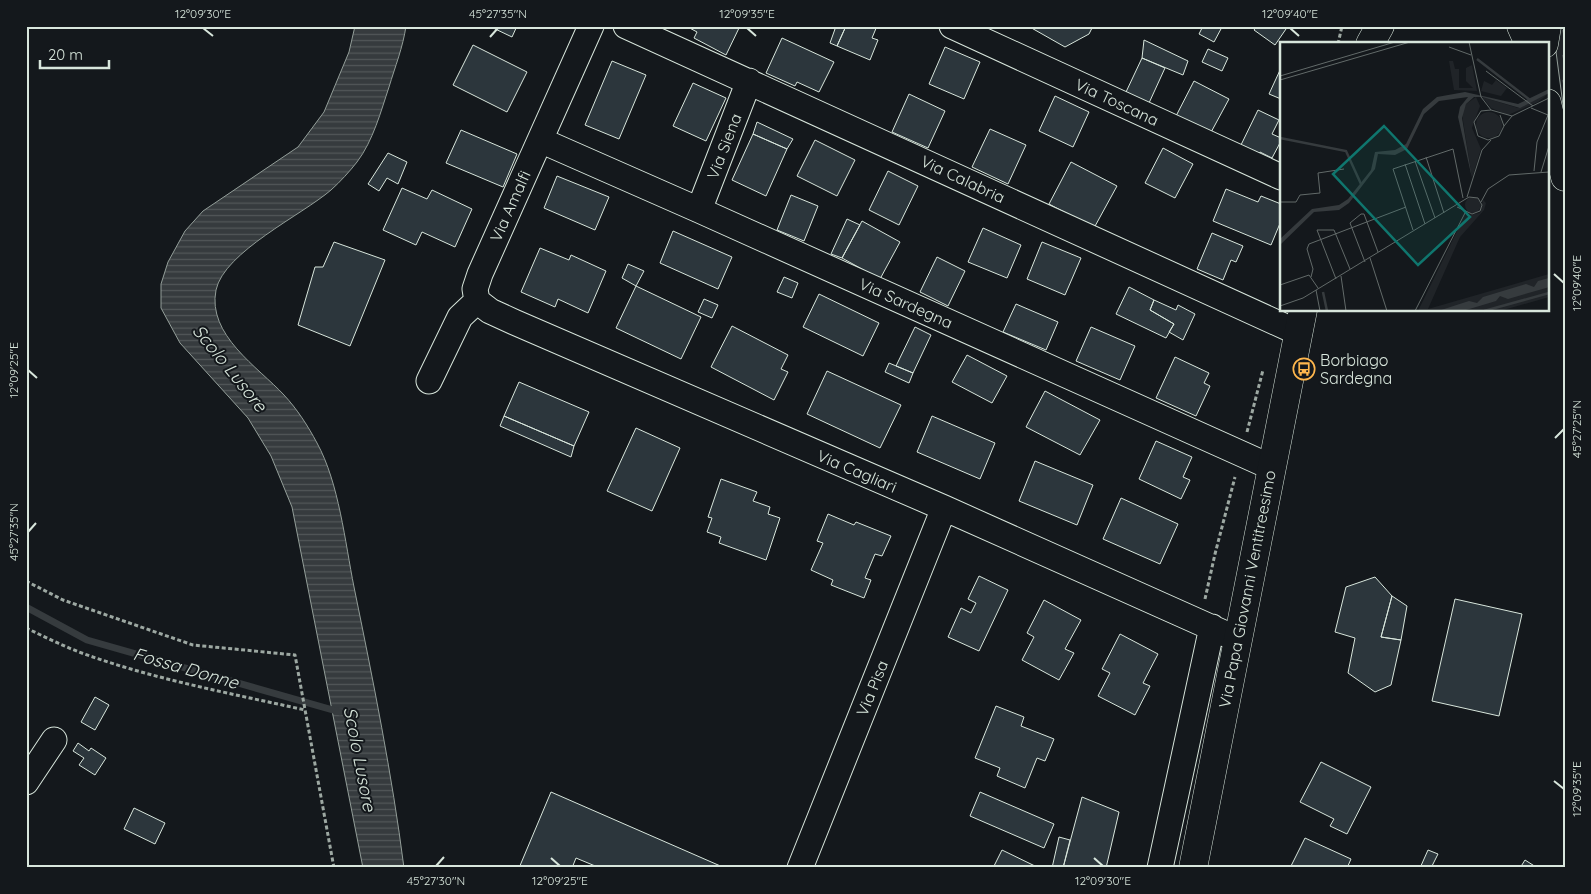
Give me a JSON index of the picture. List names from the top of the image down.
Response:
{
  "streets": {
    "main road": ["Via Papa Giovanni Ventitreesimo"],
    "street": [
      "Via Toscana",
      "Via Siena",
      "Via Calabria",
      "Via Amalfi",
      "Via Sardegna",
      "Via Cagliari",
      "Via Pisa"
    ]
  },
  "crossings": [
    ["Via Siena", "Via Calabria"],
    ["Via Siena", "Via Sardegna"],
    ["Via Calabria", "Via Papa Giovanni Ventitreesimo"],
    ["Via Amalfi", "Via Sardegna"],
    ["Via Amalfi", "Via Cagliari"],
    ["Via Sardegna", "Via Papa Giovanni Ventitreesimo"],
    ["Via Cagliari", "Via Papa Giovanni Ventitreesimo"],
    ["Via Cagliari", "Via Pisa"]
  ],
  "water": ["Scolo Lusore", "Fossa Donne"],
  "places": {
    "bus stop": ["Borbiago Sardegna"]
  },
  "scale_bar": "20 m",
  "coordinates": [
    "12°09'30\"E",
    "45°27'35\"N",
    "12°09'35\"E",
    "12°09'40\"E",
    "12°09'25\"E",
    "45°27'25\"N",
    "45°27'30\"N"
  ]
}
